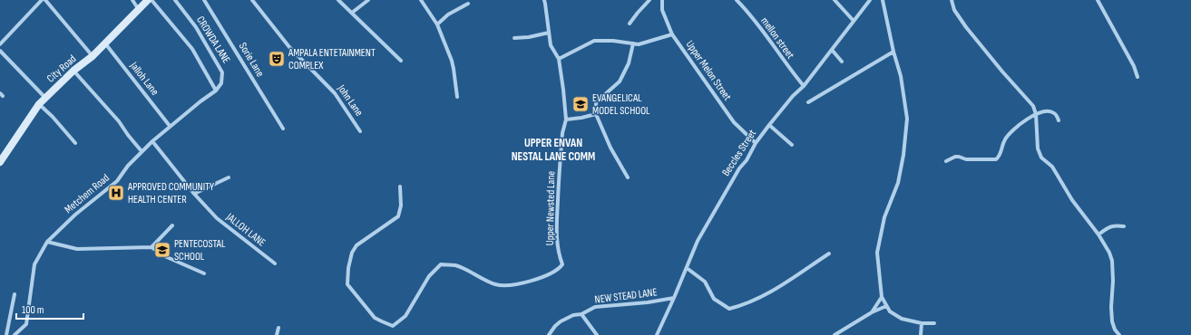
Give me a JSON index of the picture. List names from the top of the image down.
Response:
{
  "streets": {
    "main road": ["City Road"],
    "street": [
      "mellon street",
      "CROWDA LANE",
      "Sorie Lane",
      "Upper Melon Street",
      "Jalloh Lane",
      "John Lane",
      "Beccles Street",
      "Metchem Road",
      "Upper Newsted Lane",
      "JALLOH LANE",
      "NEW STEAD LANE"
    ]
  },
  "crossings": [
    ["mellon street", "Beccles Street"],
    ["CROWDA LANE", "Metchem Road"],
    ["City Road", "Jalloh Lane"],
    ["Upper Melon Street", "Beccles Street"],
    ["Jalloh Lane", "Metchem Road"],
    ["Beccles Street", "NEW STEAD LANE"],
    ["Metchem Road", "JALLOH LANE"]
  ],
  "districts": ["UPPER ENVAN NESTAL LANE COMM"],
  "places": {
    "theatre": ["AMPALA ENTETAINMENT COMPLEX"],
    "school or university": ["EVANGELICAL MODEL SCHOOL", "PENTECOSTAL SCHOOL"],
    "hospital": ["APPROVED COMMUNITY HEALTH CENTER"]
  },
  "scale_bar": "100 m"
}
